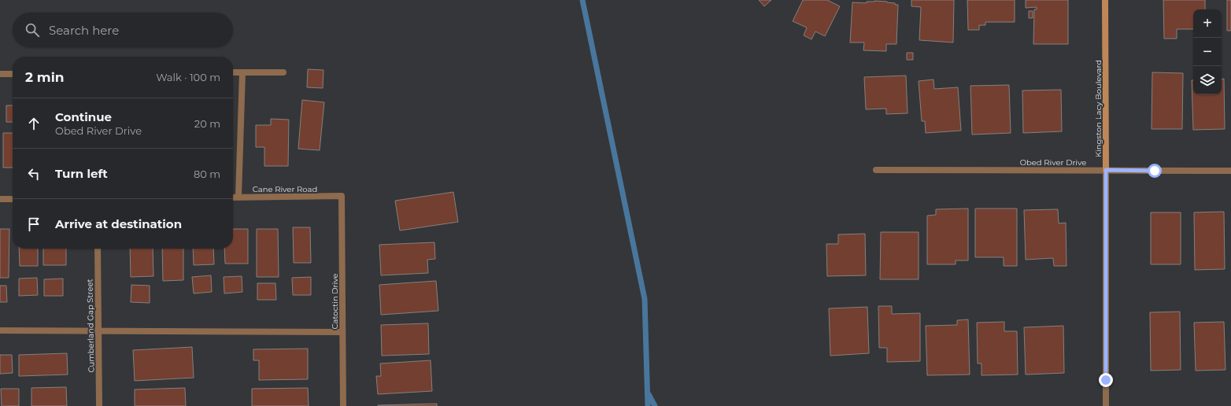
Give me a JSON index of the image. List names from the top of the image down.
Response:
{
  "streets": {
    "street": [
      "Kingston Lacy Boulevard",
      "Obed River Drive",
      "Cane River Road",
      "Catoctin Drive",
      "Cumberland Gap Street"
    ]
  },
  "crossings": [
    ["Kingston Lacy Boulevard", "Obed River Drive"],
    ["Cane River Road", "Catoctin Drive"]
  ],
  "page": {
    "map_buttons": ["+", "−"],
    "search": "Search here",
    "heading": ["2 min", "Walk · 100 m"],
    "list": [
      ["Continue", "Obed River Drive", "20 m"],
      ["Turn left", "80 m"],
      "Arrive at destination"
    ]
  }
}
